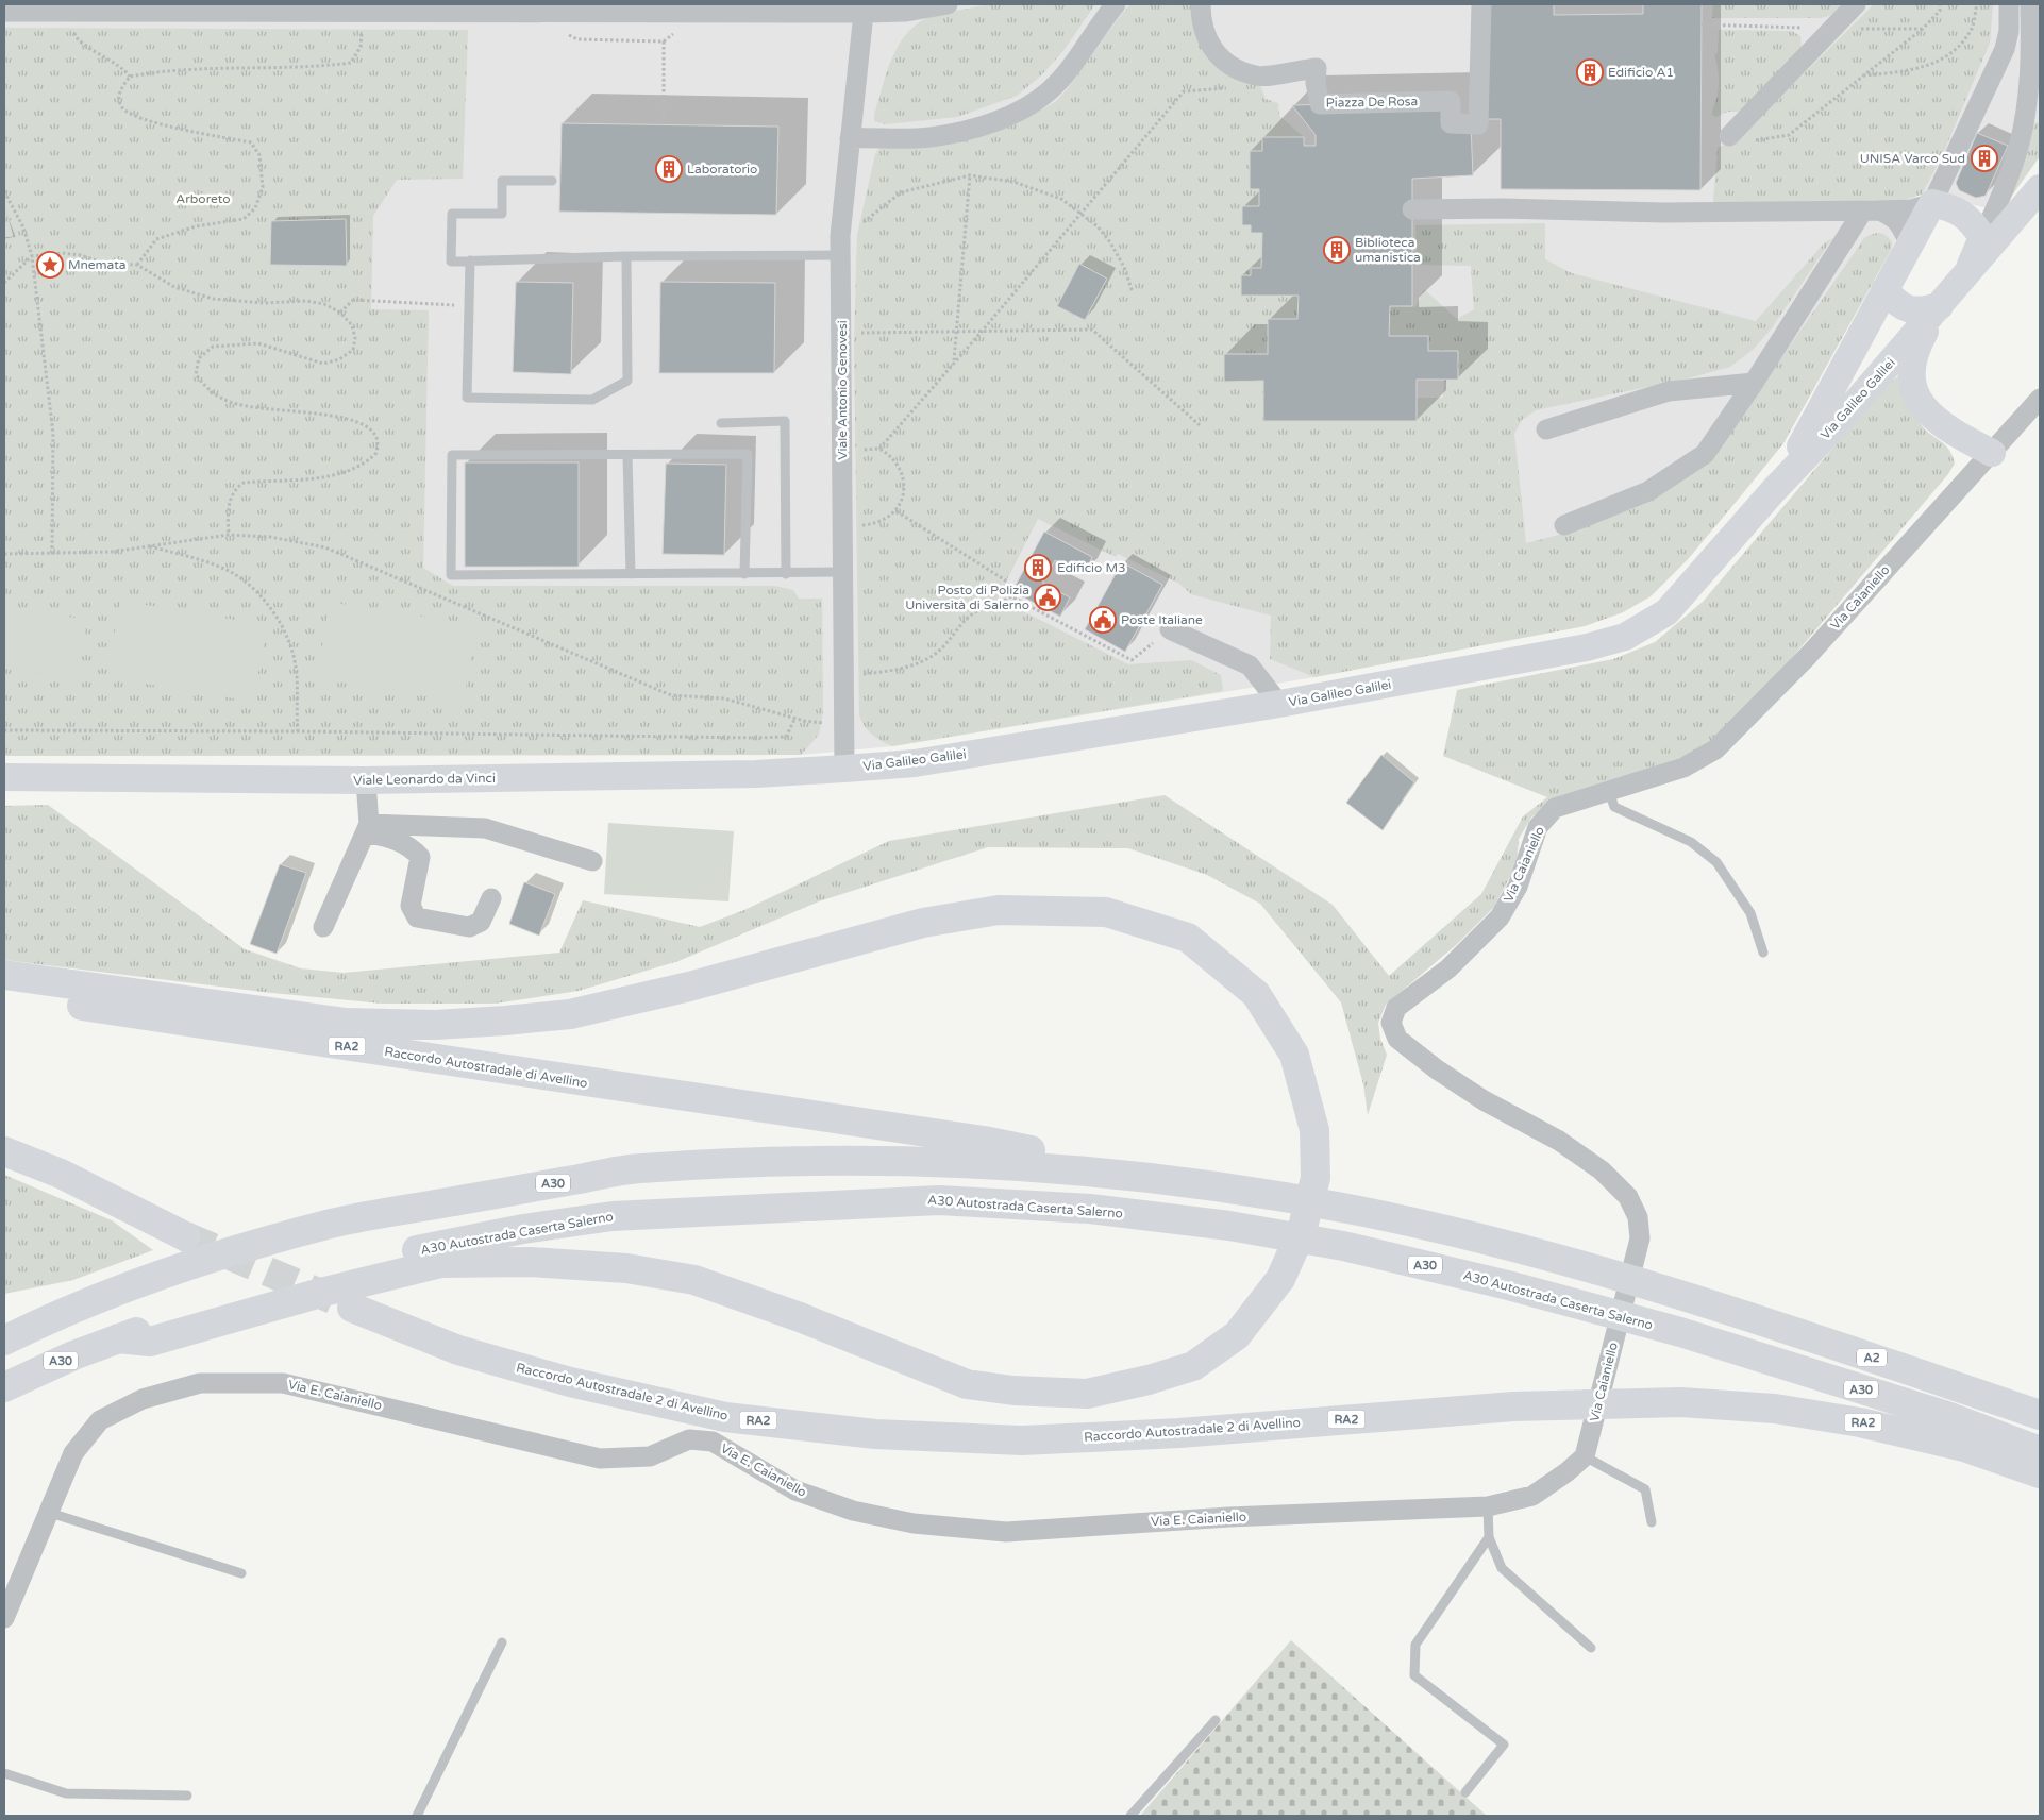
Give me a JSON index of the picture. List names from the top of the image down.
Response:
{
  "streets": {
    "highway": [
      "RA2",
      "Raccordo Autostradale di Avellino",
      "A30",
      "A30 Autostrada Caserta Salerno",
      "A2",
      "Raccordo Autostradale 2 di Avellino"
    ],
    "street": [
      "Piazza De Rosa",
      "Viale Antonio Genovesi",
      "Via Galileo Galilei",
      "Via Caianiello",
      "Viale Leonardo da Vinci",
      "Via E. Caianiello"
    ]
  },
  "crossings": [
    ["Viale Antonio Genovesi", "Via Galileo Galilei"],
    ["Viale Antonio Genovesi", "Viale Leonardo da Vinci"],
    ["Via Galileo Galilei", "Viale Leonardo da Vinci"],
    ["Via Caianiello", "Via E. Caianiello"],
    ["Raccordo Autostradale di Avellino", "A30"],
    ["A30", "A2"]
  ],
  "parks": ["Arboreto"],
  "places": {
    "building": [
      "Edificio A1",
      "UNISA Varco Sud",
      "Laboratorio",
      "Biblioteca umanistica",
      "Edificio M3"
    ],
    "place": ["Mnemata"],
    "public building": ["Posto di Polizia Università di Salerno", "Poste Italiane"]
  }
}
